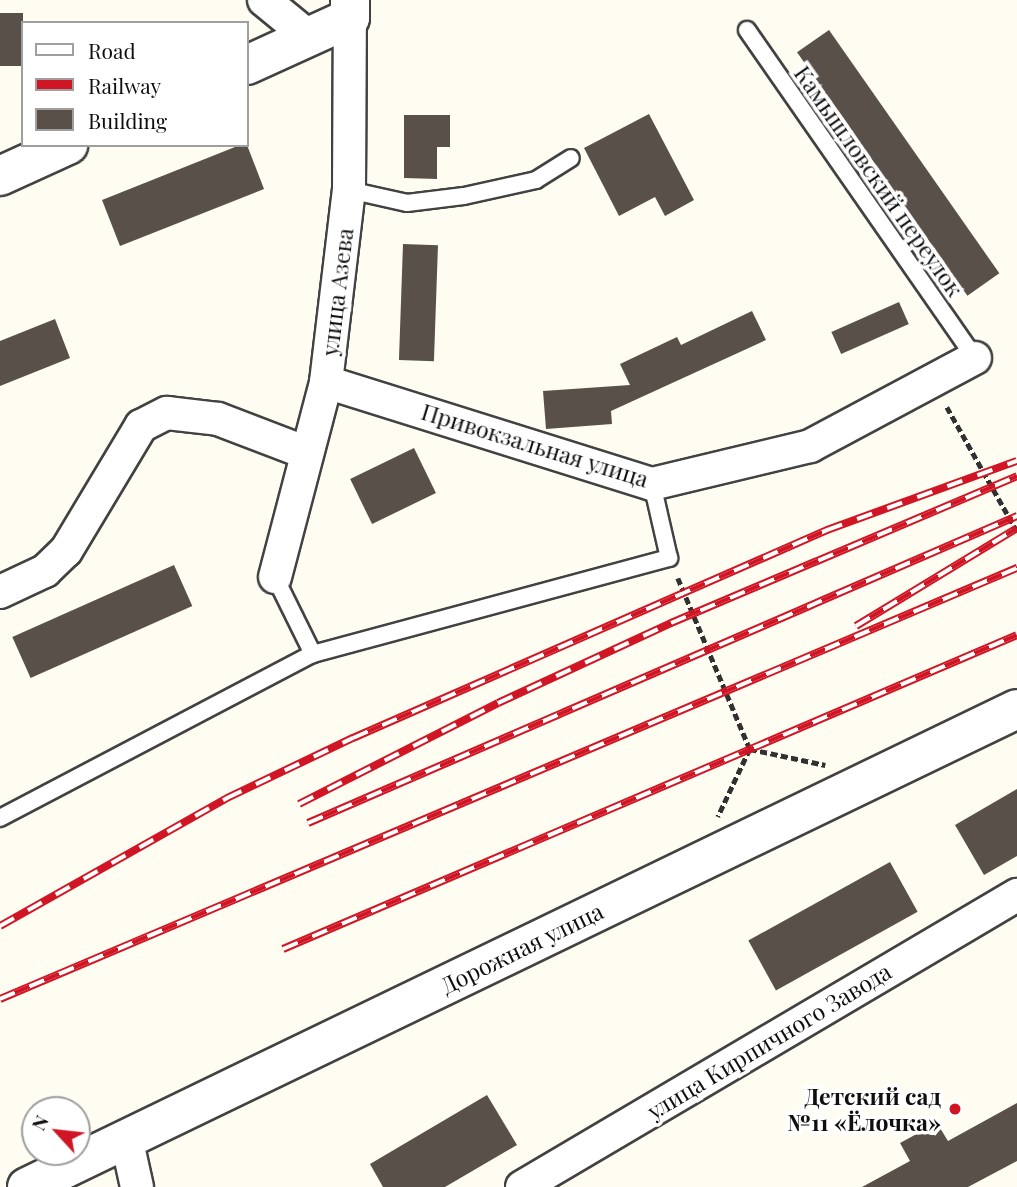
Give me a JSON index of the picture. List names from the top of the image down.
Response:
{
  "streets": {
    "street": [
      "улица Азева",
      "Привокзальная улица",
      "Дорожная улица",
      "улица Кирпичного Завода"
    ],
    "lane": ["Камышловский переулок"]
  },
  "crossings": [
    ["Камышловский переулок", "Привокзальная улица"],
    ["улица Азева", "Привокзальная улица"]
  ],
  "places": ["Детский сад №11 «Ёлочка»"],
  "legend": ["Road", "Railway", "Building"],
  "north": "top left"
}
